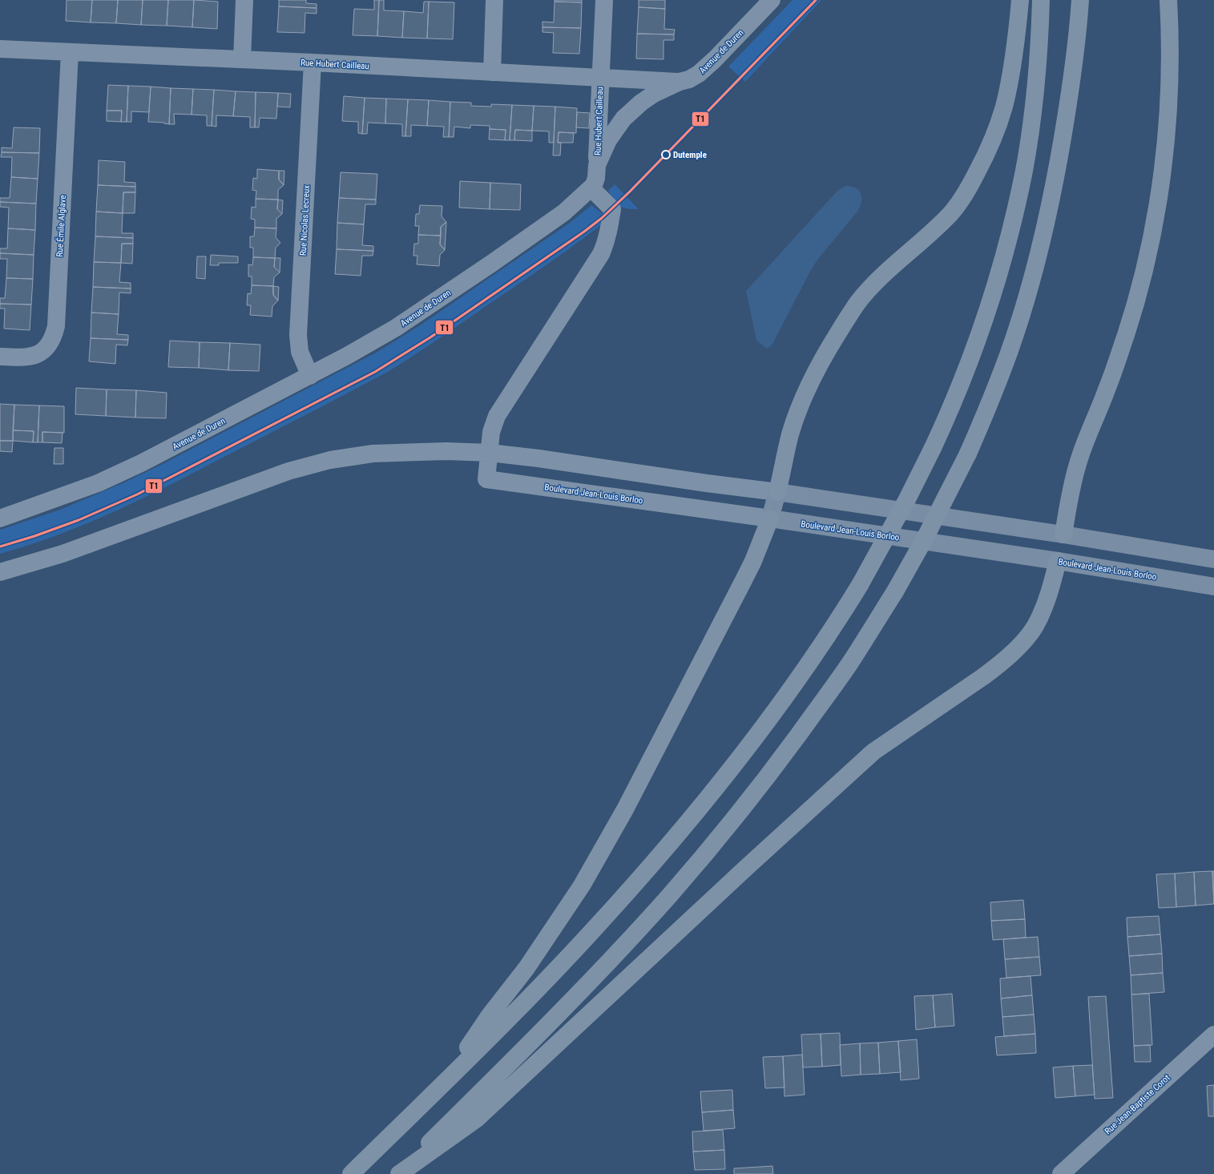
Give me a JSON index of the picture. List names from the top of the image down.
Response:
{
  "streets": {
    "main road": ["Boulevard Jean-Louis Borloo"],
    "street": [
      "Avenue de Duren",
      "Rue Hubert Cailleau",
      "Rue Nicolas Lecreux",
      "Rue Émile Alglave",
      "Rue Jean-Baptiste Corot"
    ]
  },
  "crossings": [
    ["Avenue de Duren", "Rue Hubert Cailleau"],
    ["Avenue de Duren", "Rue Nicolas Lecreux"],
    ["Rue Hubert Cailleau", "Rue Nicolas Lecreux"],
    ["Rue Hubert Cailleau", "Rue Émile Alglave"]
  ],
  "places": ["Dutemple"],
  "lines": ["transit line T1"]
}
